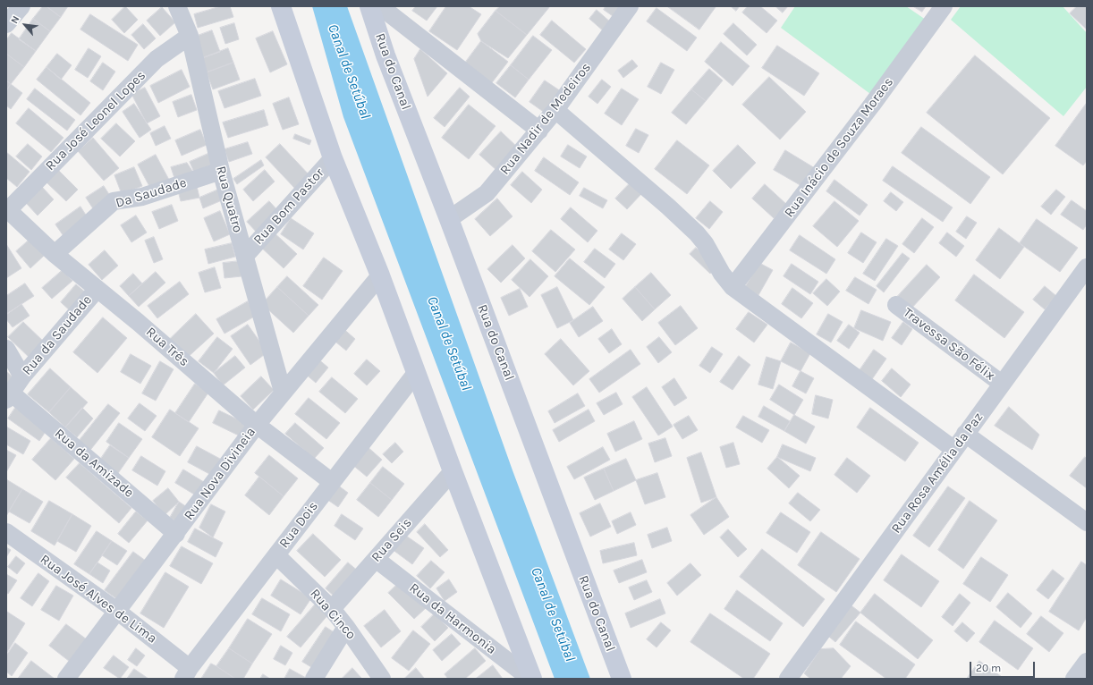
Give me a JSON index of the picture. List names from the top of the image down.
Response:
{
  "streets": {
    "street": [
      "Rua do Canal",
      "Rua Nadir de Medeiros",
      "Rua José Leonel Lopes",
      "Rua Inácio de Souza Moraes",
      "Da Saudade",
      "Rua Quatro",
      "Rua Bom Pastor",
      "Rua da Saudade",
      "Travessa São Félix",
      "Rua Três",
      "Rua da Amizade",
      "Rua Rosa Amélia da Paz",
      "Rua Nova Divineia",
      "Rua Dois",
      "Rua Seis",
      "Rua José Alves de Lima",
      "Rua Cinco",
      "Rua da Harmonia"
    ]
  },
  "crossings": [
    ["Rua do Canal", "Rua Nadir de Medeiros"],
    ["Rua José Leonel Lopes", "Rua Quatro"],
    ["Rua José Leonel Lopes", "Rua Três"],
    ["Da Saudade", "Rua Quatro"],
    ["Da Saudade", "Rua Três"],
    ["Rua Quatro", "Rua Bom Pastor"],
    ["Rua Quatro", "Rua Nova Divineia"],
    ["Rua da Saudade", "Rua Três"],
    ["Rua da Saudade", "Rua da Amizade"],
    ["Travessa São Félix", "Rua Rosa Amélia da Paz"],
    ["Rua Três", "Rua Nova Divineia"],
    ["Rua Três", "Rua Dois"],
    ["Rua da Amizade", "Rua Nova Divineia"],
    ["Rua Nova Divineia", "Rua José Alves de Lima"],
    ["Rua Dois", "Rua José Alves de Lima"],
    ["Rua Dois", "Rua Cinco"],
    ["Rua Seis", "Rua Cinco"],
    ["Rua Seis", "Rua da Harmonia"]
  ],
  "water": ["Canal de Setúbal"],
  "scale_bar": "20 m",
  "north": "top left"
}
